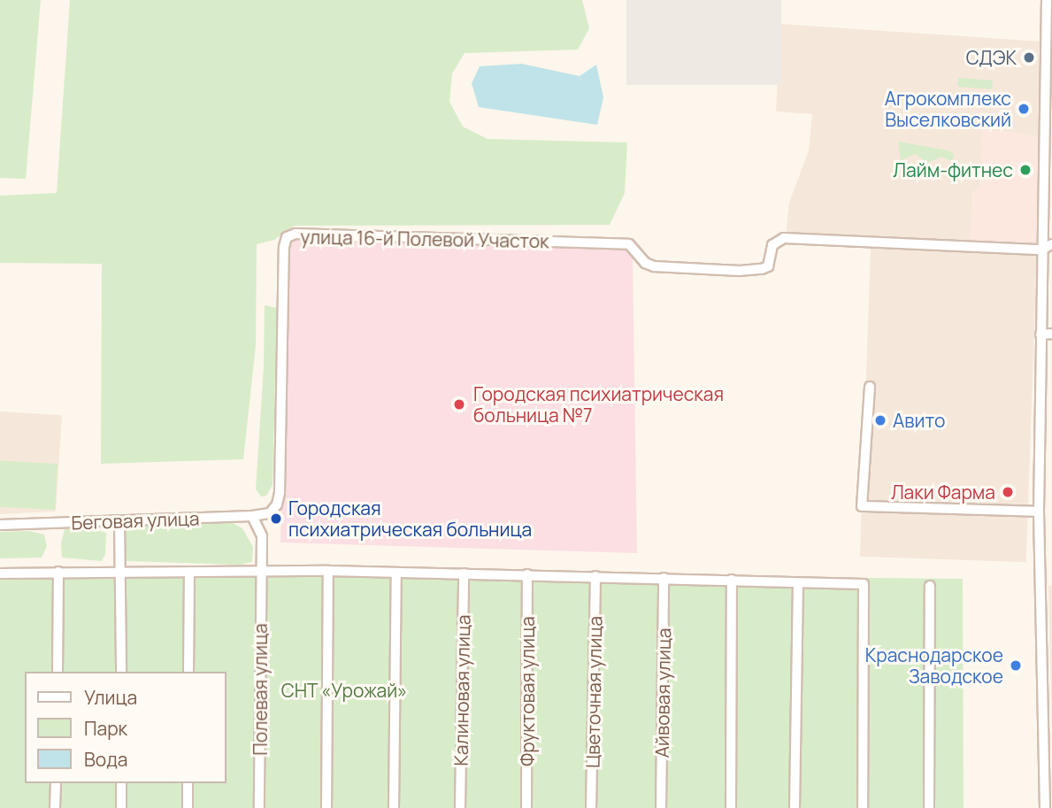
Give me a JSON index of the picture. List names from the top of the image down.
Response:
{
  "streets": {
    "street": [
      "улица 16-й Полевой Участок",
      "Беговая улица",
      "Полевая улица",
      "Калиновая улица",
      "Фруктовая улица",
      "Цветочная улица",
      "Айвовая улица"
    ]
  },
  "crossings": [
    ["улица 16-й Полевой Участок", "Беговая улица"],
    ["Беговая улица", "Полевая улица"]
  ],
  "parks": ["СНТ «Урожай»"],
  "places": [
    "СДЭК",
    "Агрокомплекс Выселковский",
    "Лайм-фитнес",
    "Городская психиатрическая больница №7",
    "Авито",
    "Лаки Фарма",
    "Городская психиатрическая больница",
    "Краснодарское Заводское"
  ],
  "legend": ["Улица", "Парк", "Вода"]
}
